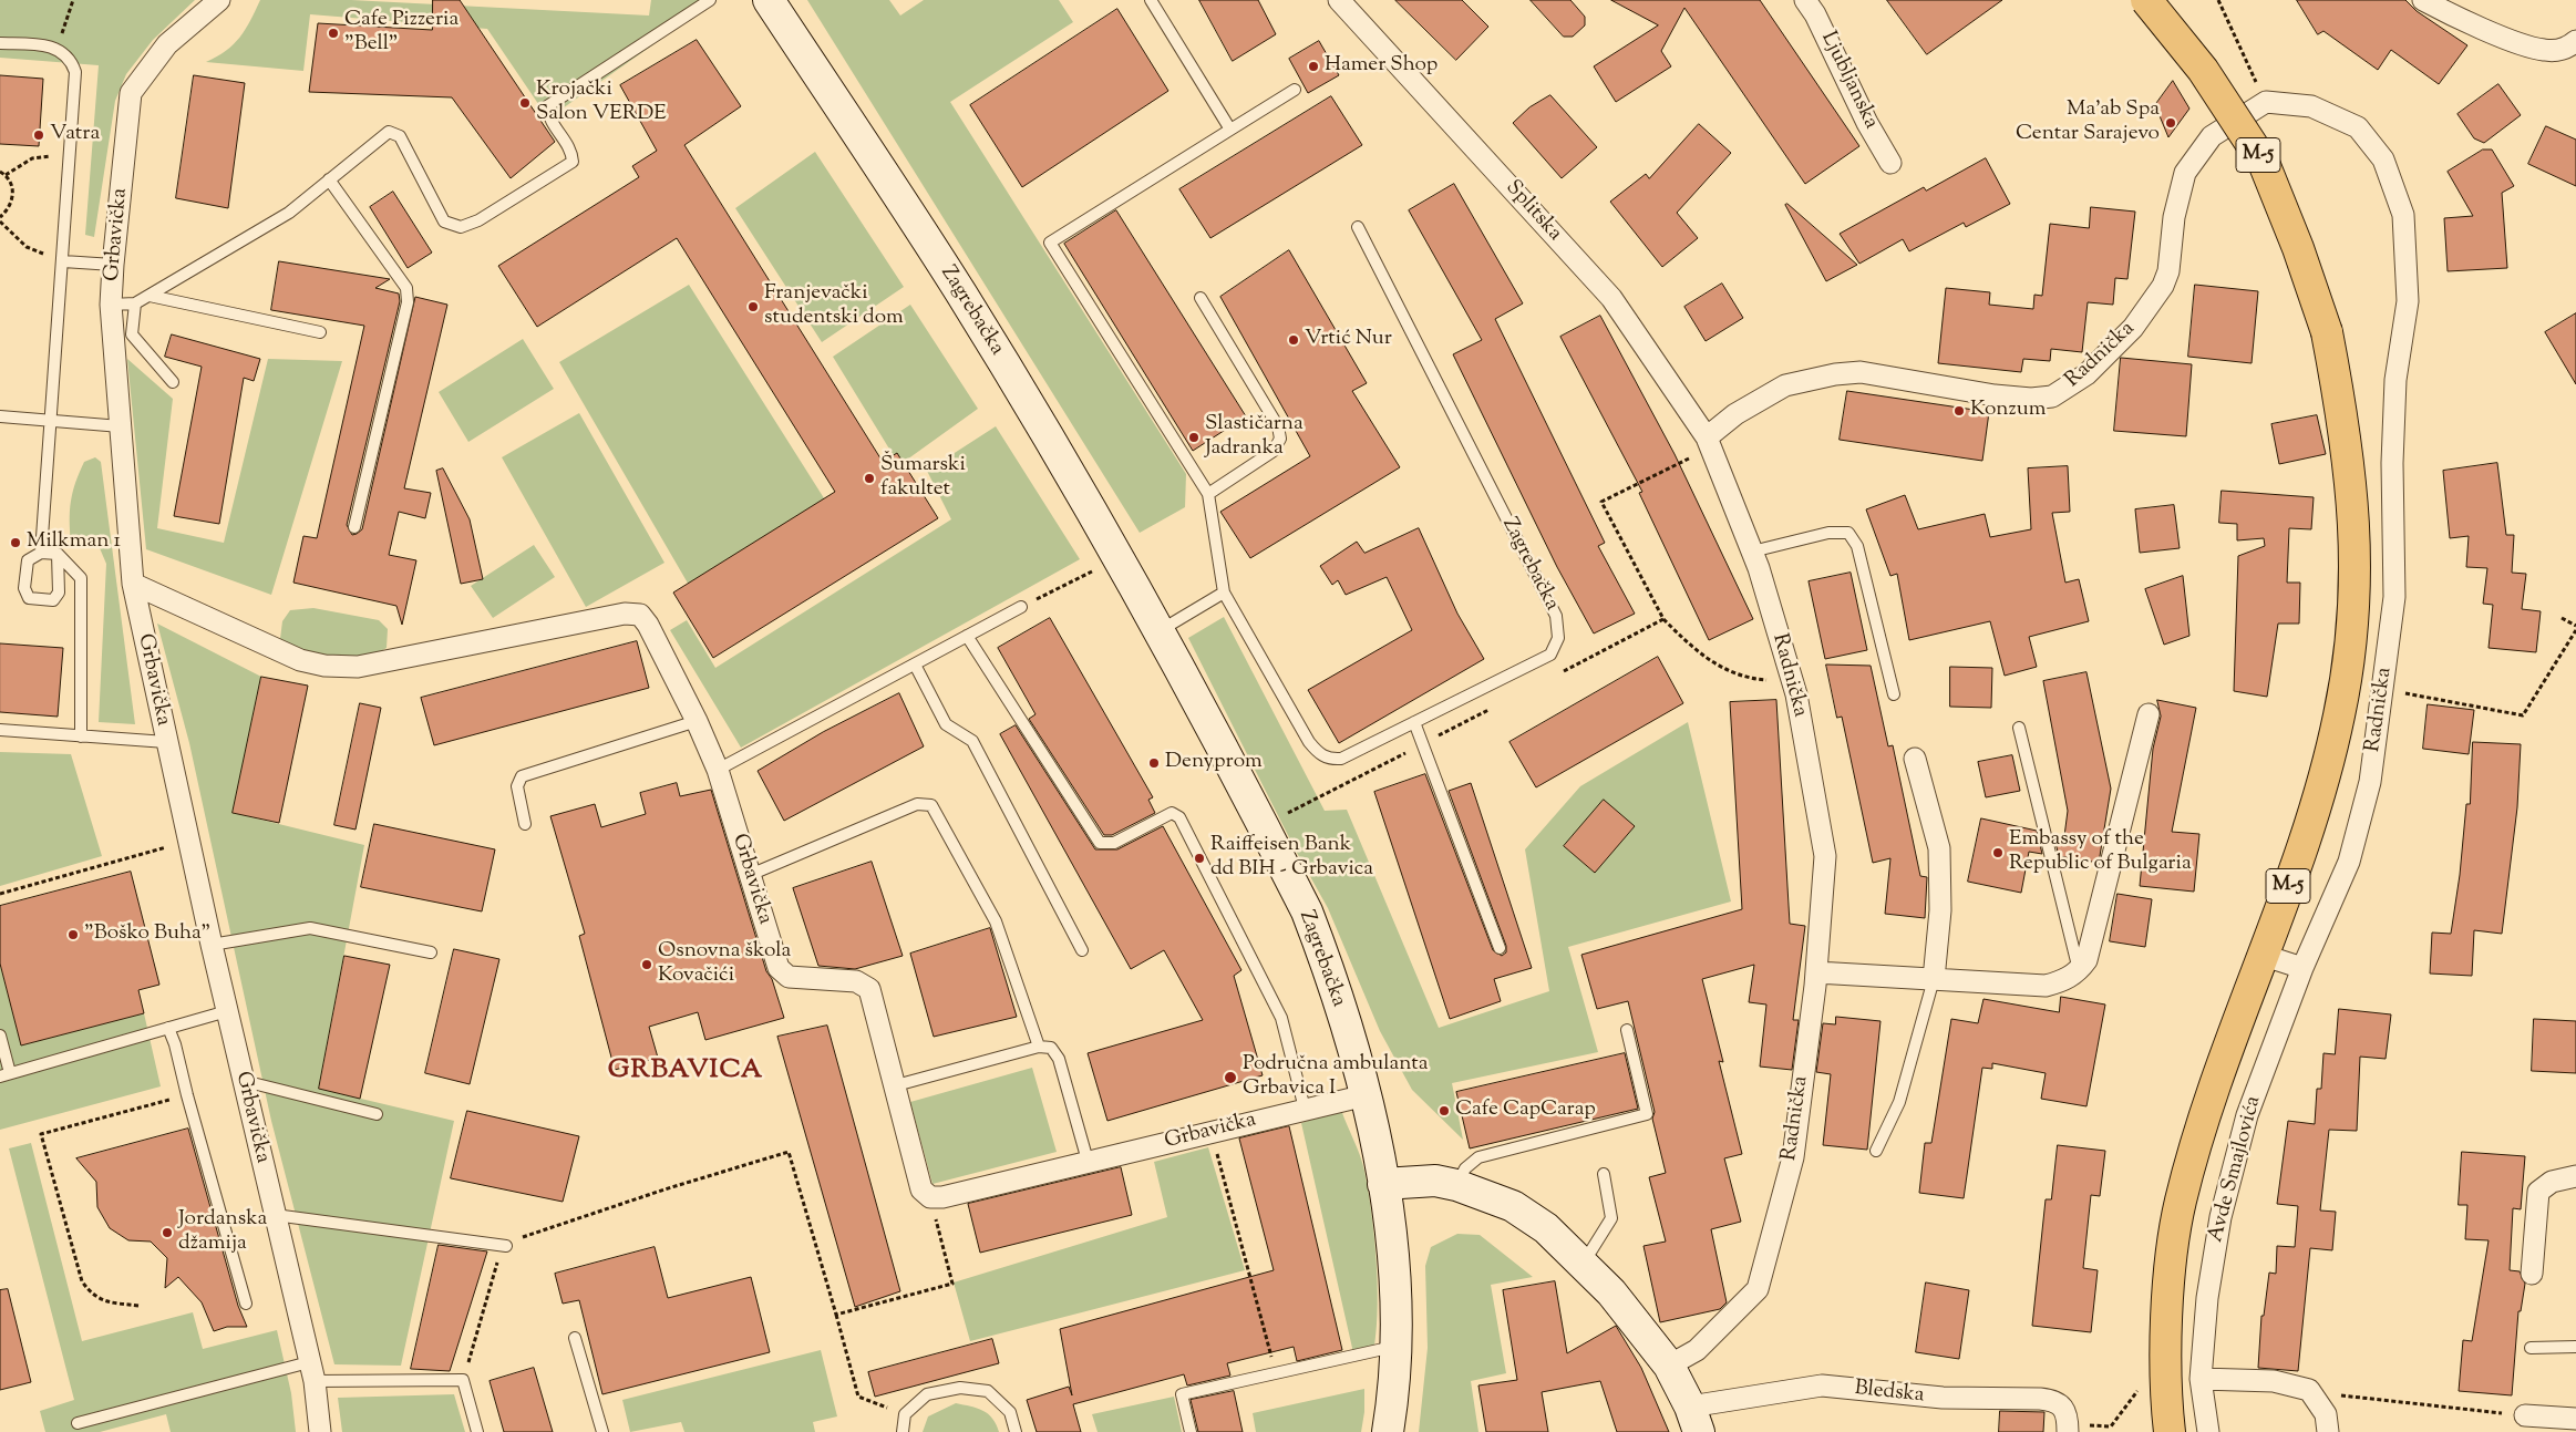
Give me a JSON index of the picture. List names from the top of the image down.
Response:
{
  "streets": {
    "main road": ["M-5", "Zagrebačka"],
    "street": [
      "Ljubljanska",
      "Splitska",
      "Grbavička",
      "Radnička",
      "Avde Smajlovića",
      "Bledska"
    ]
  },
  "crossings": [
    ["Splitska", "Radnička"],
    ["Grbavička", "Zagrebačka"],
    ["Radnička", "Avde Smajlovića"]
  ],
  "districts": ["GRBAVICA"],
  "places": [
    "Cafe Pizzeria \"Bell\"",
    "Hamer Shop",
    "Krojački Salon VERDE",
    "Ma'ab Spa Centar Sarajevo",
    "Vatra",
    "Franjevački studentski dom",
    "Vrtić Nur",
    "Konzum",
    "Slastičarna Jadranka",
    "Šumarski fakultet",
    "Milkman 1",
    "Denyprom",
    "Embassy of the Republic of Bulgaria",
    "Raiffeisen Bank dd BIH - Grbavica",
    "\"Boško Buha\"",
    "Osnovna škola Kovačići",
    "Područna ambulanta Grbavica I",
    "Cafe CapCarap",
    "Jordanska džamija"
  ]
}
